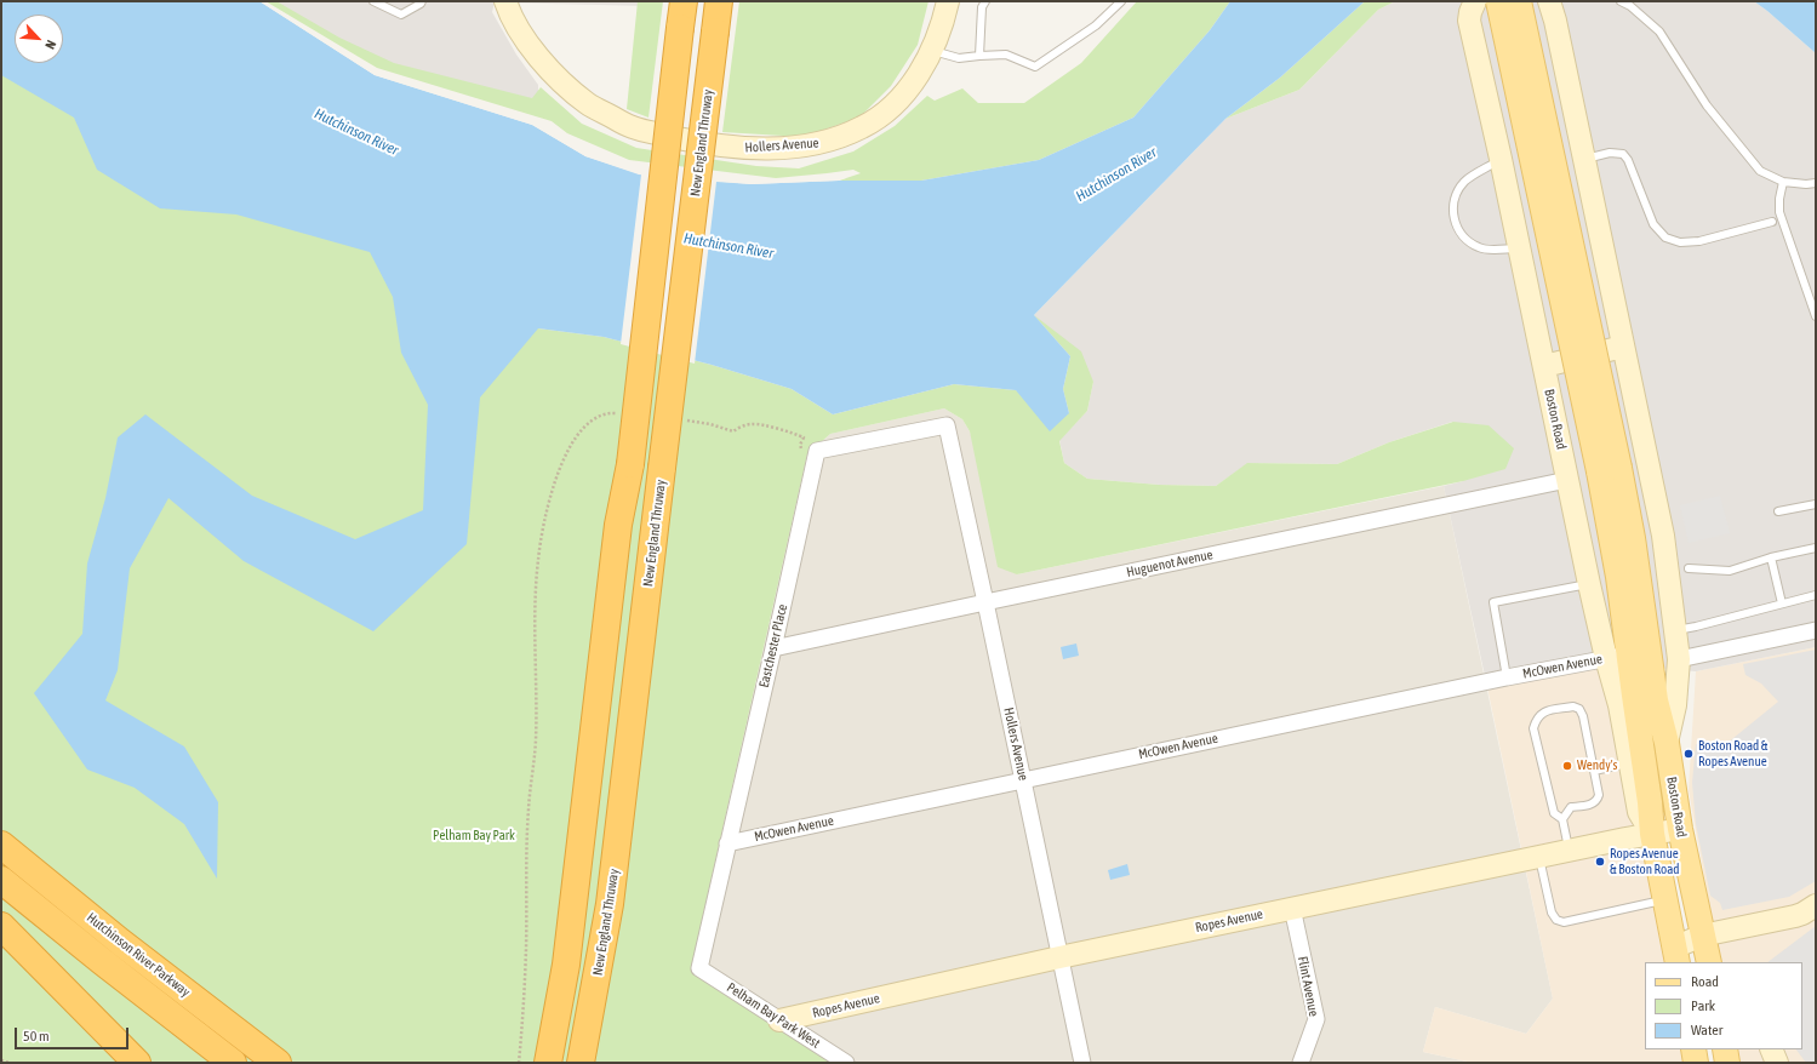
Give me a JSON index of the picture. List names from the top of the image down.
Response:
{
  "streets": {
    "highway": ["New England Thruway", "Hutchinson River Parkway"],
    "main road": ["Boston Road"],
    "street": [
      "Hollers Avenue",
      "Huguenot Avenue",
      "Eastchester Place",
      "McOwen Avenue",
      "Ropes Avenue",
      "Flint Avenue",
      "Pelham Bay Park West"
    ]
  },
  "crossings": [
    ["Hollers Avenue", "Huguenot Avenue"],
    ["Hollers Avenue", "Eastchester Place"],
    ["Hollers Avenue", "McOwen Avenue"],
    ["Hollers Avenue", "Ropes Avenue"],
    ["Boston Road", "Huguenot Avenue"],
    ["Boston Road", "McOwen Avenue"],
    ["Boston Road", "Ropes Avenue"],
    ["Huguenot Avenue", "Eastchester Place"],
    ["Eastchester Place", "McOwen Avenue"],
    ["Eastchester Place", "Pelham Bay Park West"],
    ["Ropes Avenue", "Flint Avenue"],
    ["Ropes Avenue", "Pelham Bay Park West"]
  ],
  "water": ["Hutchinson River"],
  "parks": ["Pelham Bay Park"],
  "places": ["Boston Road & Ropes Avenue", "Wendy's", "Ropes Avenue & Boston Road"],
  "legend": ["Road", "Park", "Water"],
  "scale_bar": "50 m",
  "north": "bottom right"
}
